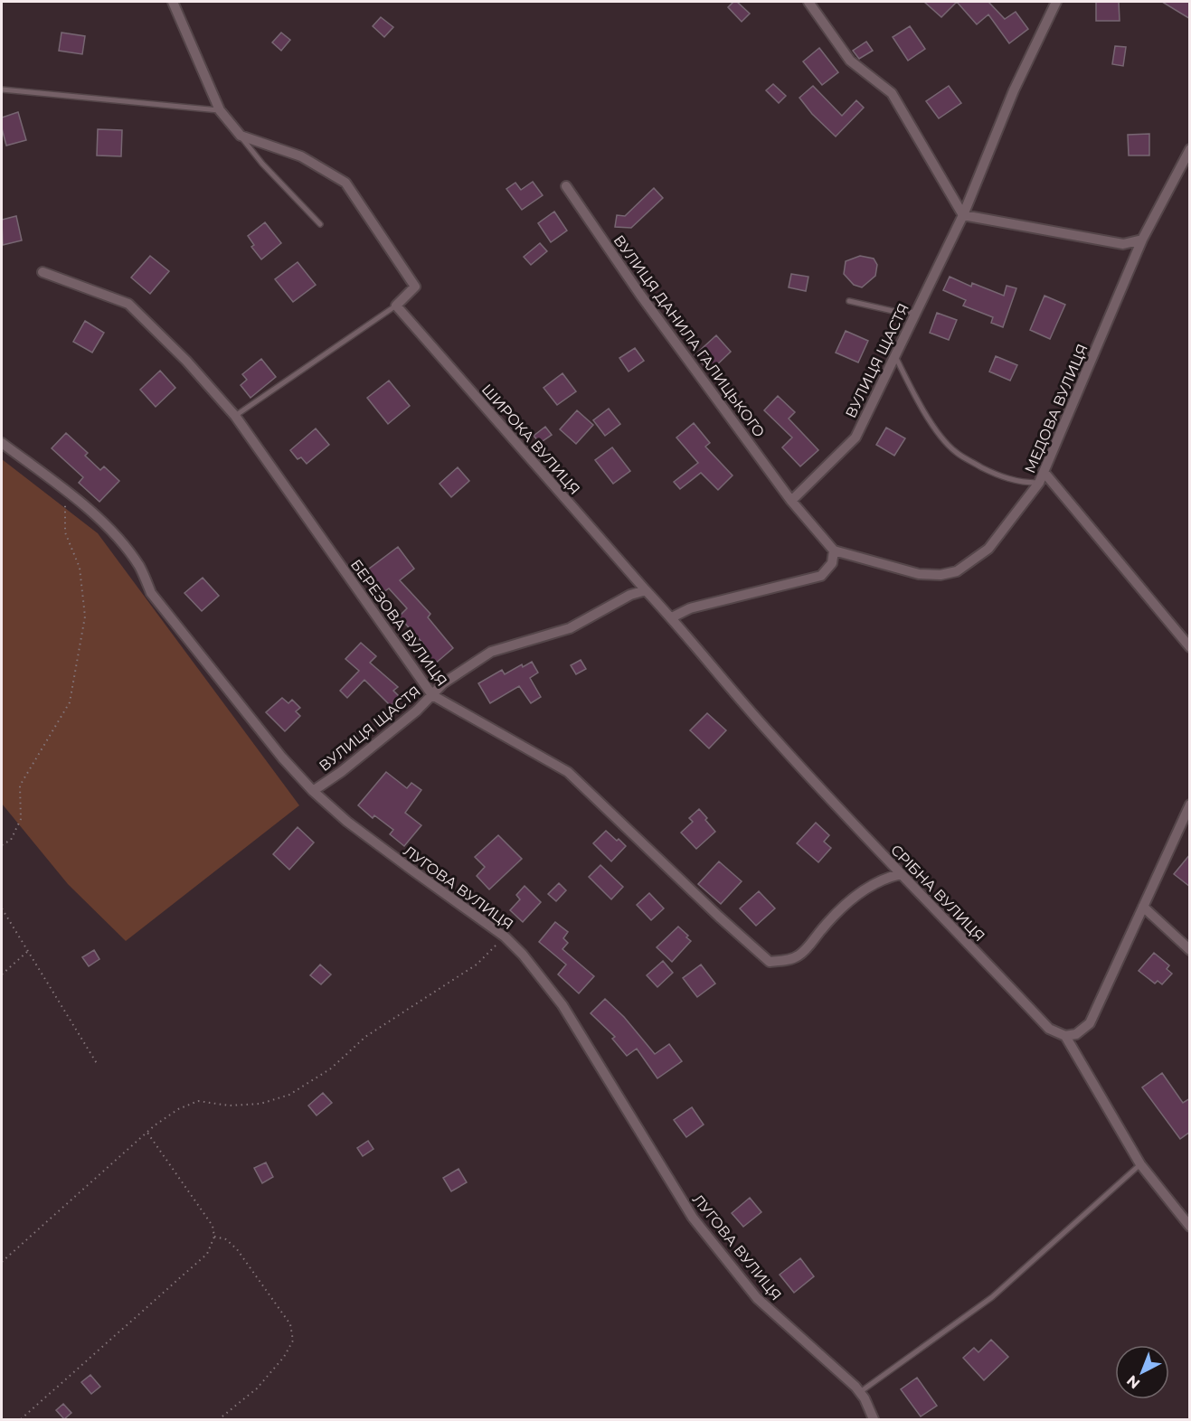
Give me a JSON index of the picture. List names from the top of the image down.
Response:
{
  "streets": {
    "street": [
      "ВУЛИЦЯ ДАНИЛА ГАЛИЦЬКОГО",
      "ВУЛИЦЯ ЩАСТЯ",
      "МЕДОВА ВУЛИЦЯ",
      "ШИРОКА ВУЛИЦЯ",
      "БЕРЕЗОВА ВУЛИЦЯ",
      "ЛУГОВА ВУЛИЦЯ",
      "СРІБНА ВУЛИЦЯ"
    ]
  },
  "crossings": [
    ["ВУЛИЦЯ ДАНИЛА ГАЛИЦЬКОГО", "ВУЛИЦЯ ЩАСТЯ"],
    ["ВУЛИЦЯ ЩАСТЯ", "ШИРОКА ВУЛИЦЯ"],
    ["ВУЛИЦЯ ЩАСТЯ", "БЕРЕЗОВА ВУЛИЦЯ"],
    ["ВУЛИЦЯ ЩАСТЯ", "ЛУГОВА ВУЛИЦЯ"],
    ["ВУЛИЦЯ ЩАСТЯ", "СРІБНА ВУЛИЦЯ"],
    ["ШИРОКА ВУЛИЦЯ", "СРІБНА ВУЛИЦЯ"],
    ["БЕРЕЗОВА ВУЛИЦЯ", "СРІБНА ВУЛИЦЯ"]
  ],
  "north": "bottom left"
}
